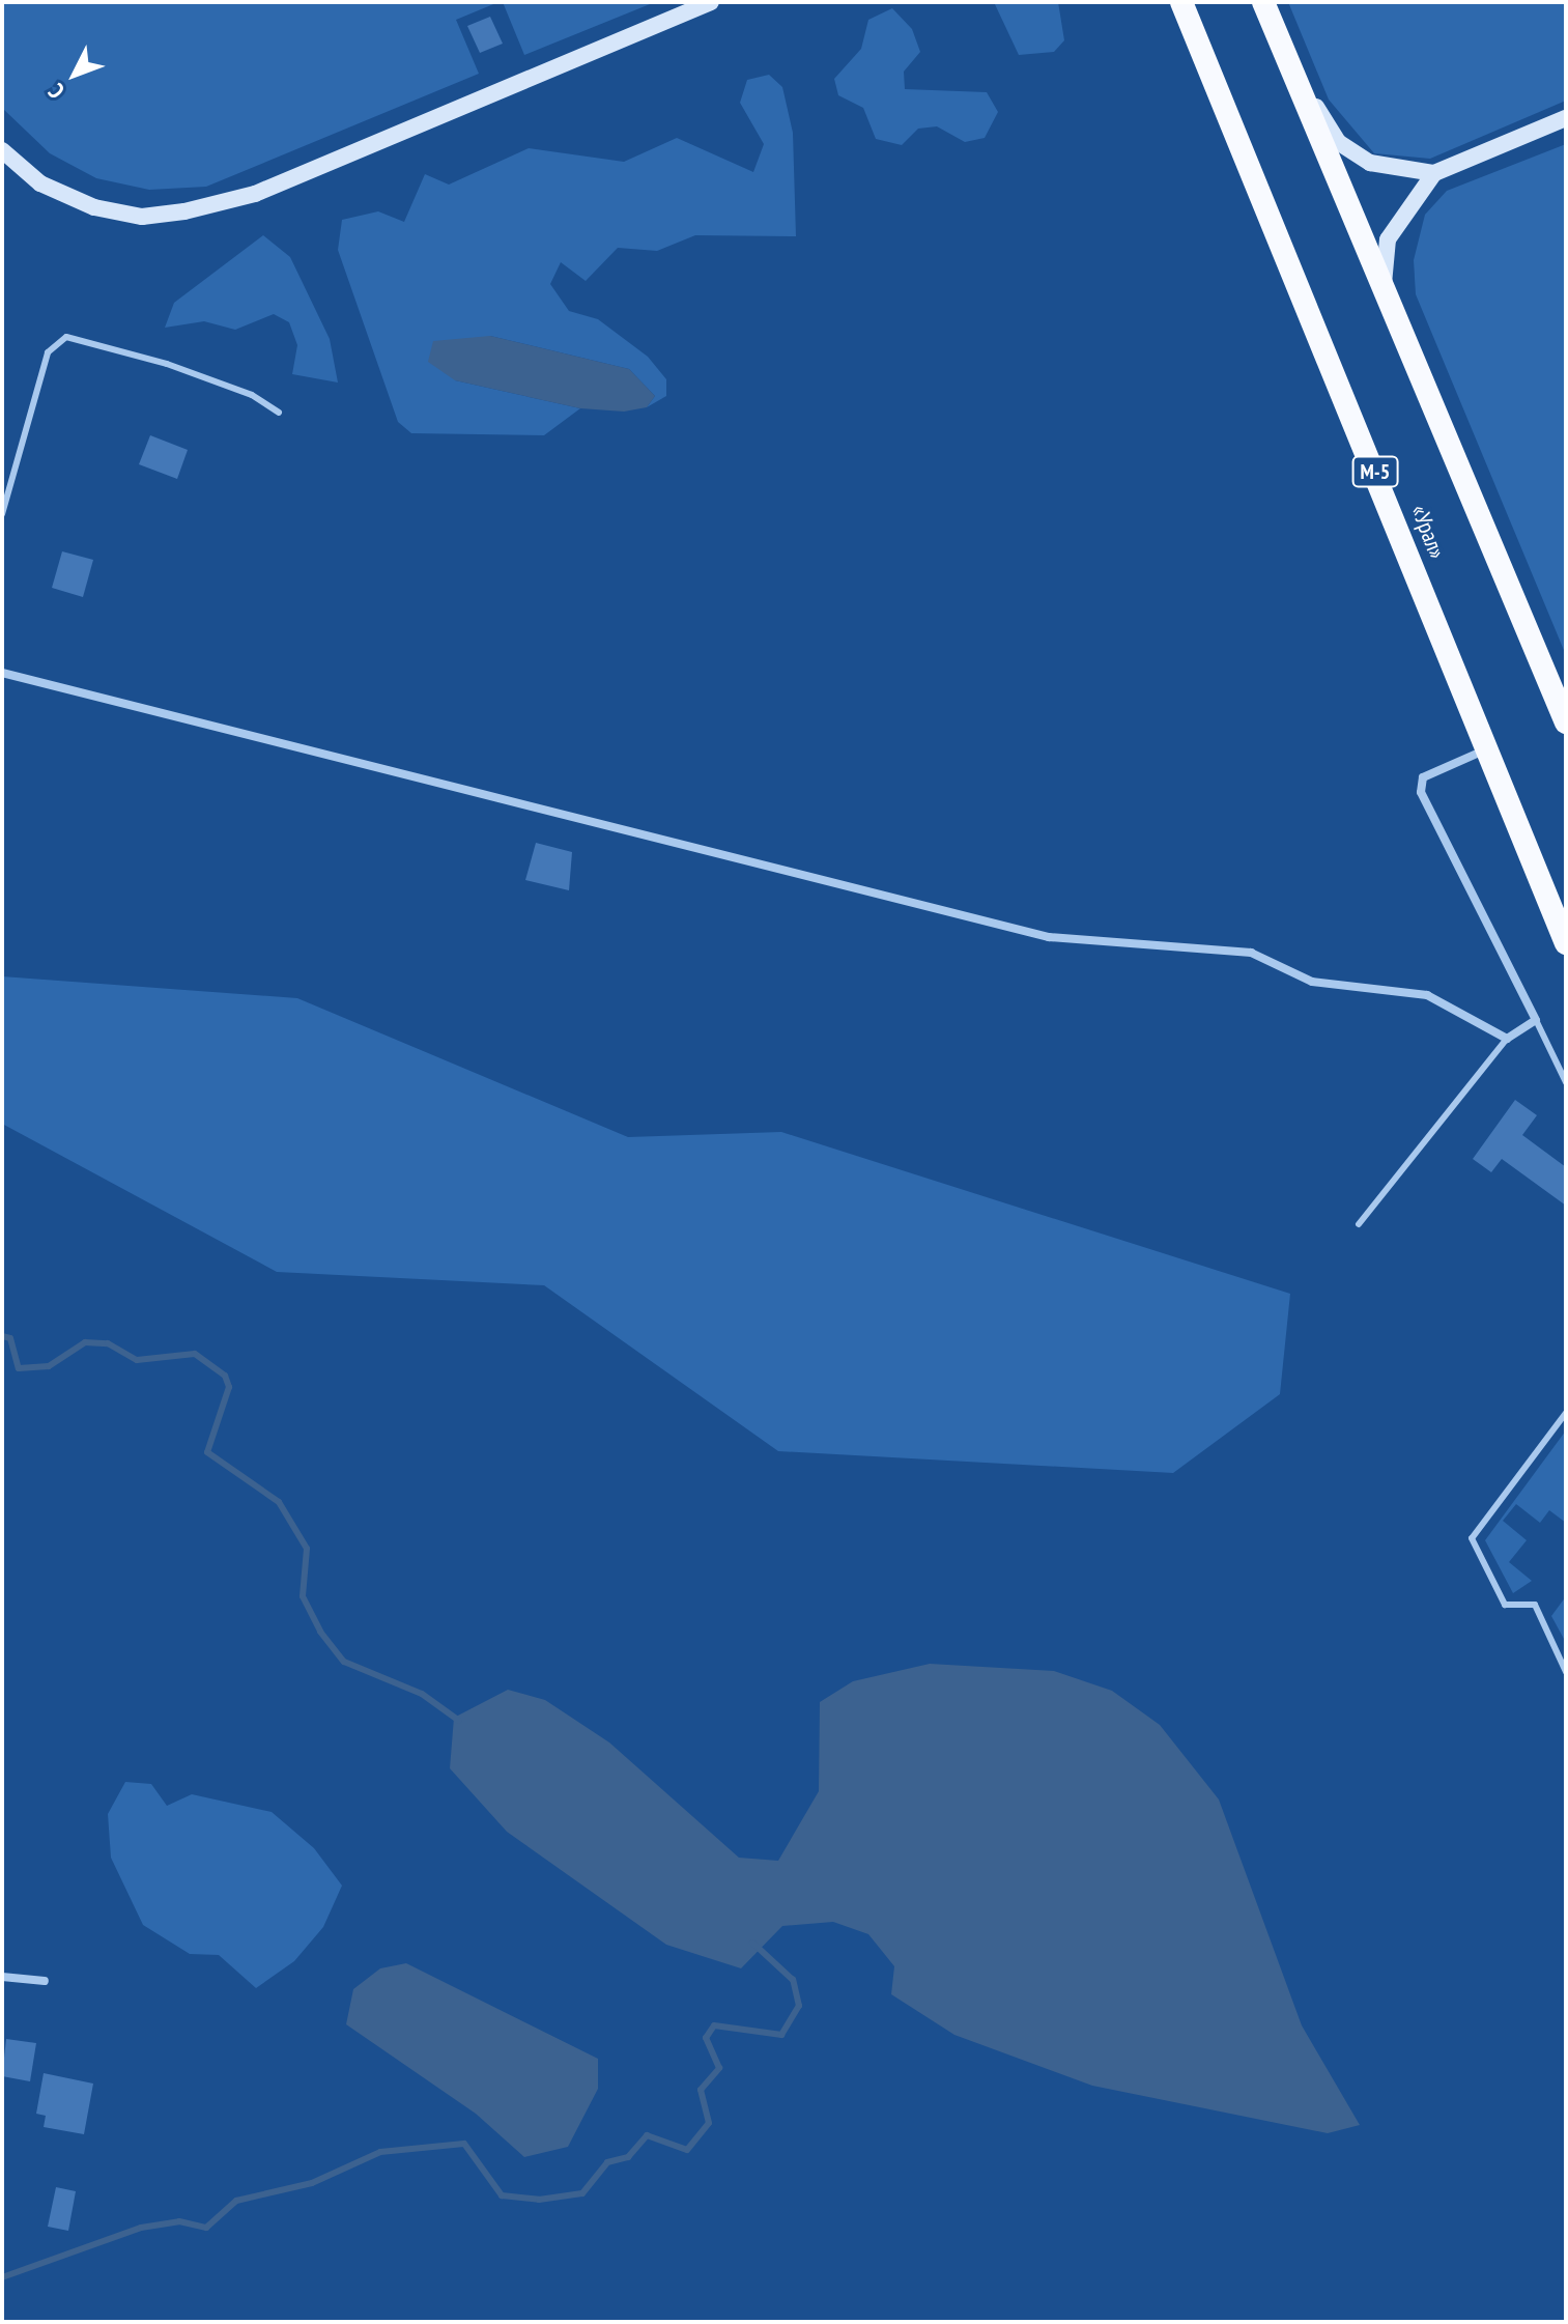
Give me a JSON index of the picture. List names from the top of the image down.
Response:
{
  "streets": {
    "highway": ["М-5", "«Урал»"]
  },
  "north": "bottom left"
}
